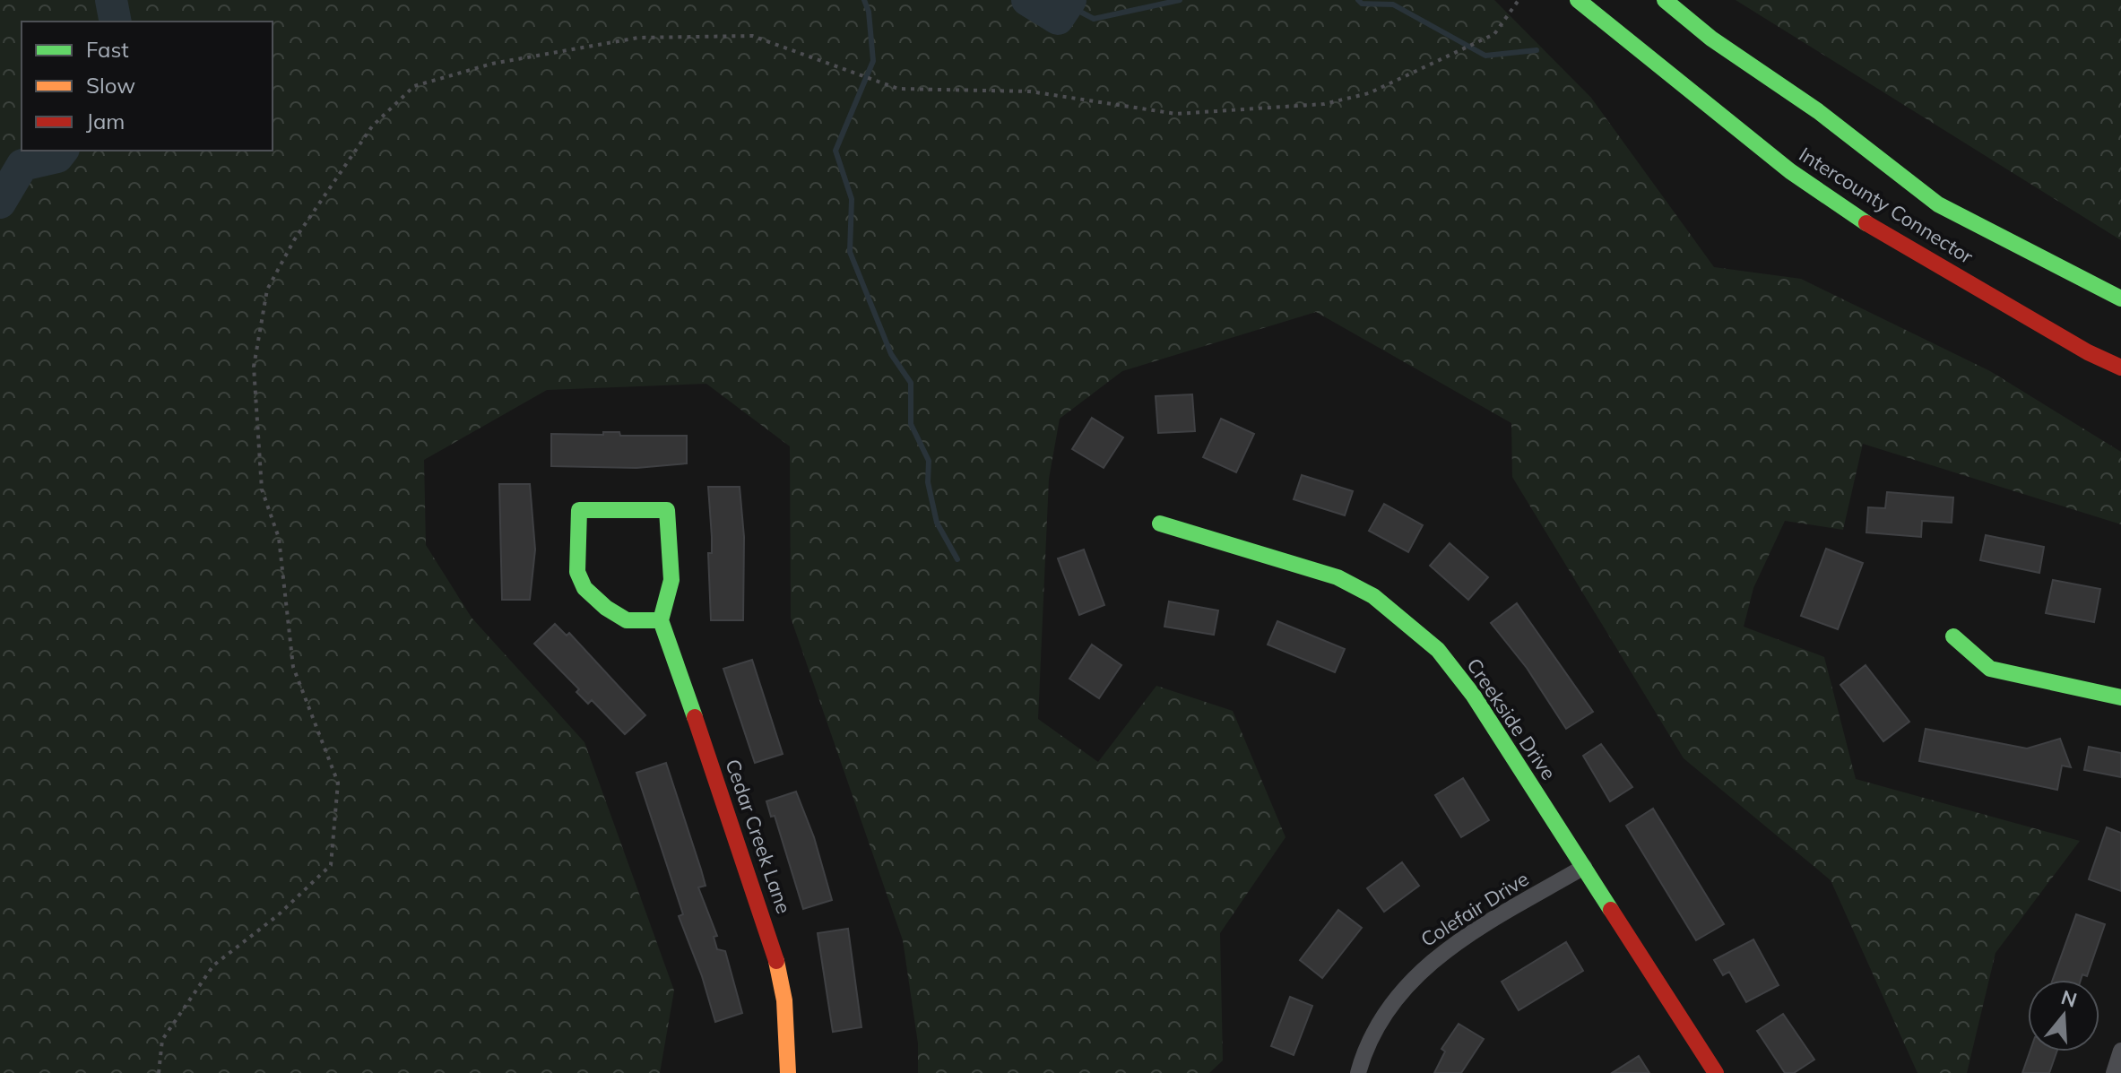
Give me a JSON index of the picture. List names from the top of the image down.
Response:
{
  "streets": {
    "main road": ["Intercounty Connector", "Creekside Drive", "Cedar Creek Lane"],
    "street": ["Colefair Drive"]
  },
  "crossings": [
    ["Creekside Drive", "Colefair Drive"]
  ],
  "legend": ["Fast", "Slow", "Jam"],
  "north": "top"
}
